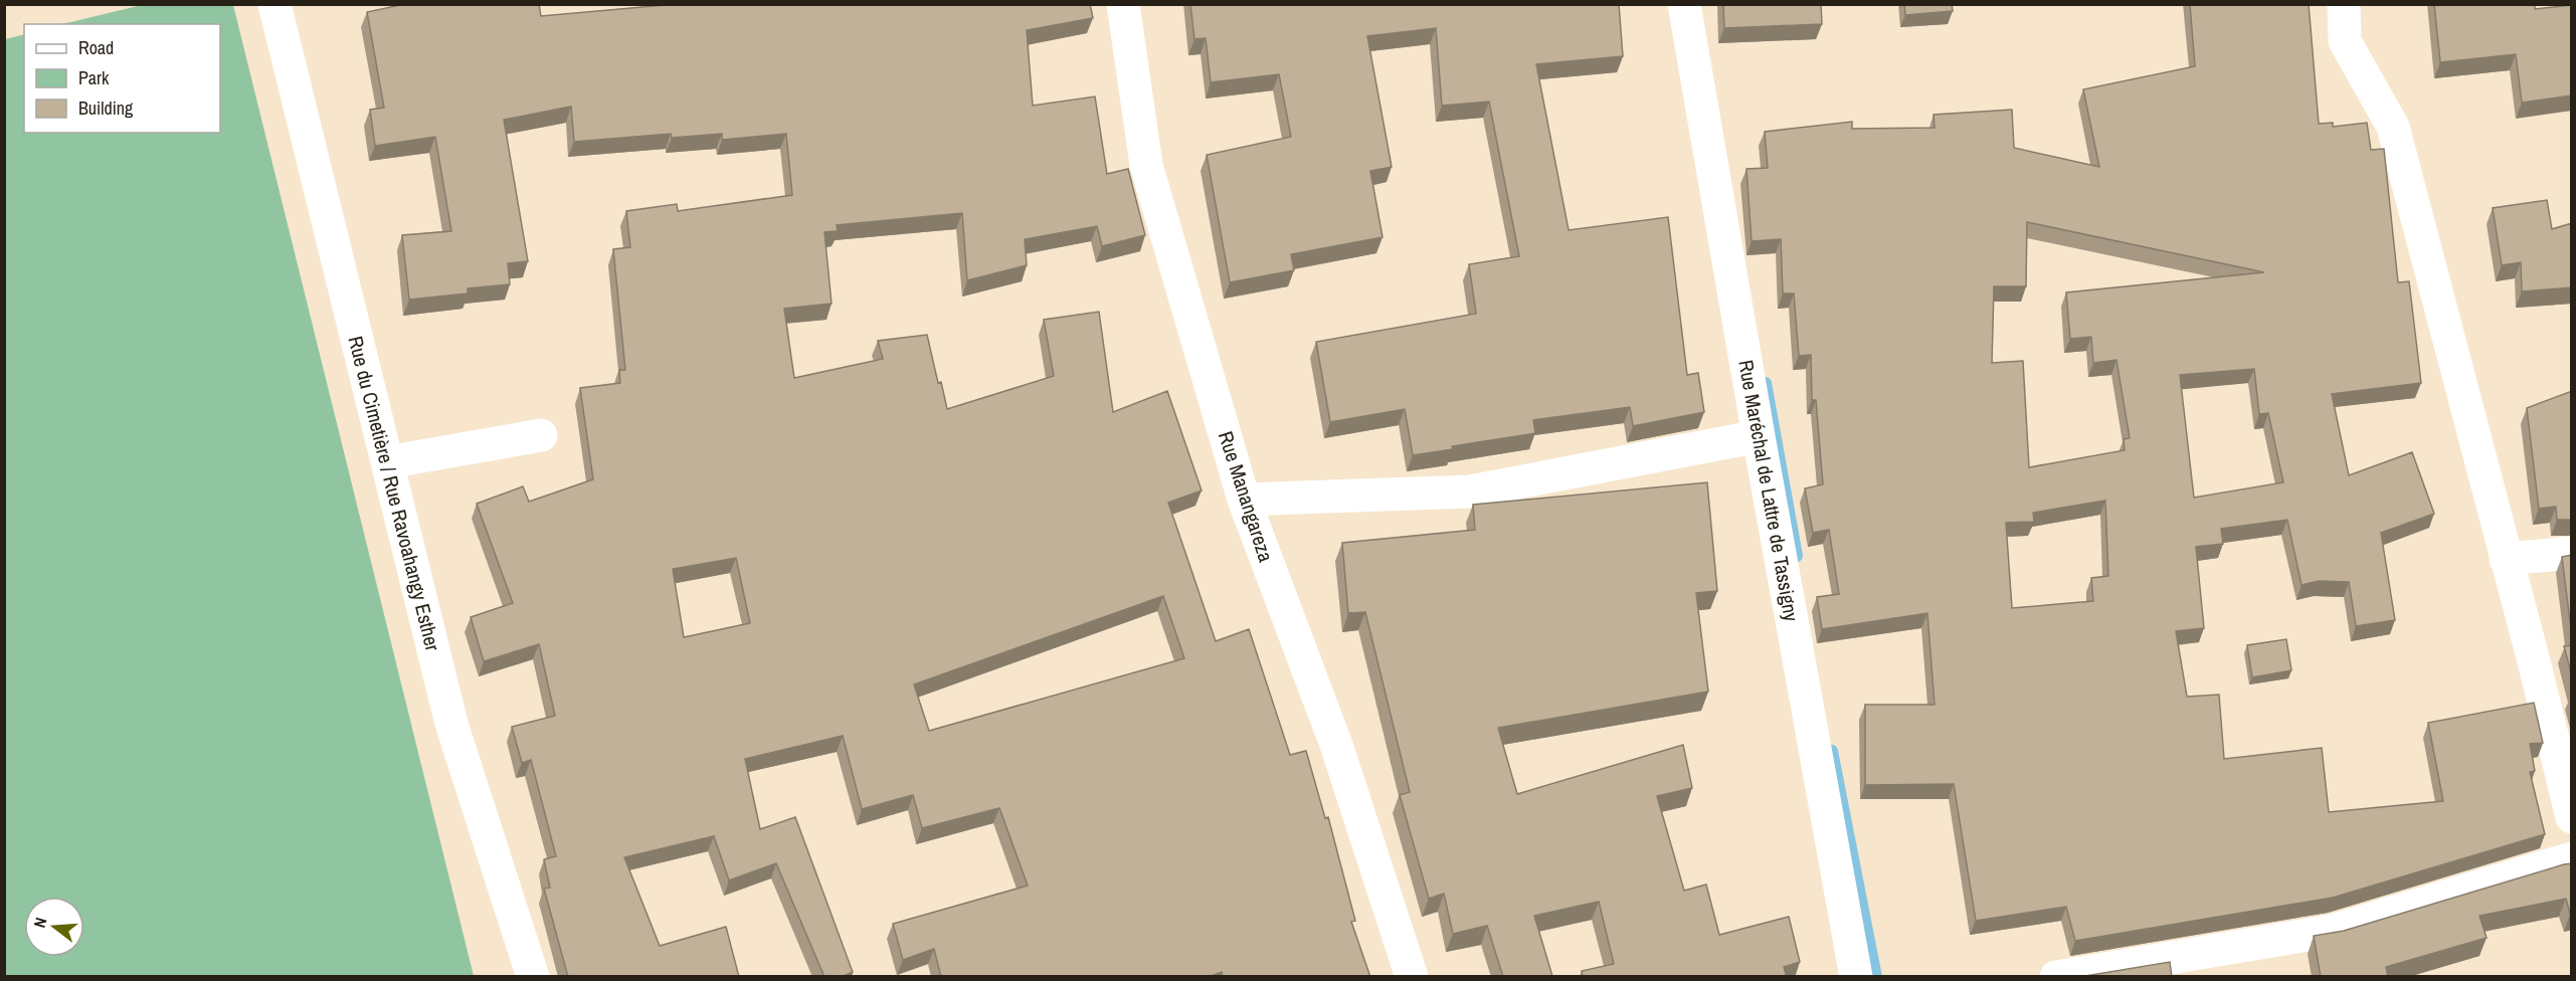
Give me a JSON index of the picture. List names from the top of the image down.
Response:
{
  "streets": {
    "street": ["Rue Maréchal de Lattre de Tassigny", "Rue du Cimetière / Rue Ravoahangy Esther", "Rue Manangareza"]
  },
  "legend": ["Road", "Park", "Building"],
  "north": "left"
}
